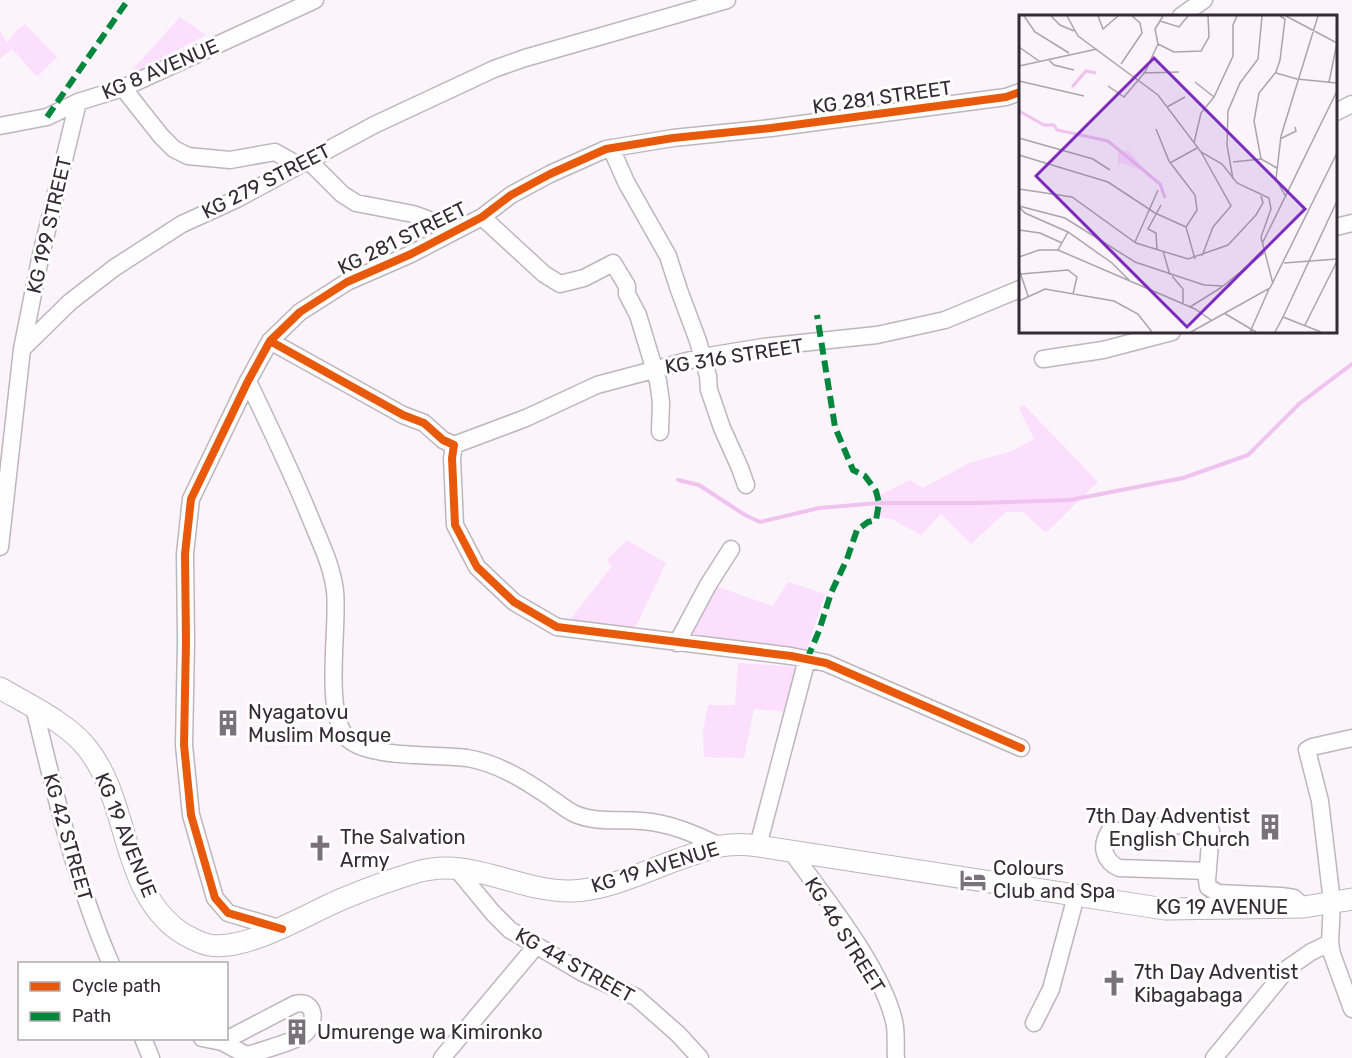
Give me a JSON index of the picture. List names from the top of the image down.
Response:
{
  "streets": {
    "main road": ["KG 19 AVENUE"],
    "street": [
      "KG 8 AVENUE",
      "KG 281 STREET",
      "KG 279 STREET",
      "KG 199 STREET",
      "KG 316 STREET",
      "KG 42 STREET",
      "KG 46 STREET",
      "KG 44 STREET"
    ]
  },
  "crossings": [
    ["KG 8 AVENUE", "KG 199 STREET"],
    ["KG 281 STREET", "KG 19 AVENUE"],
    ["KG 279 STREET", "KG 199 STREET"],
    ["KG 19 AVENUE", "KG 42 STREET"],
    ["KG 19 AVENUE", "KG 46 STREET"],
    ["KG 19 AVENUE", "KG 44 STREET"]
  ],
  "places": {
    "building": ["Nyagatovu Muslim Mosque", "7th Day Adventist English Church", "Umurenge wa Kimironko"],
    "church": ["The Salvation Army", "7th Day Adventist Kibagabaga"],
    "hotel": ["Colours Club and Spa"]
  },
  "legend": ["Cycle path", "Path"]
}
